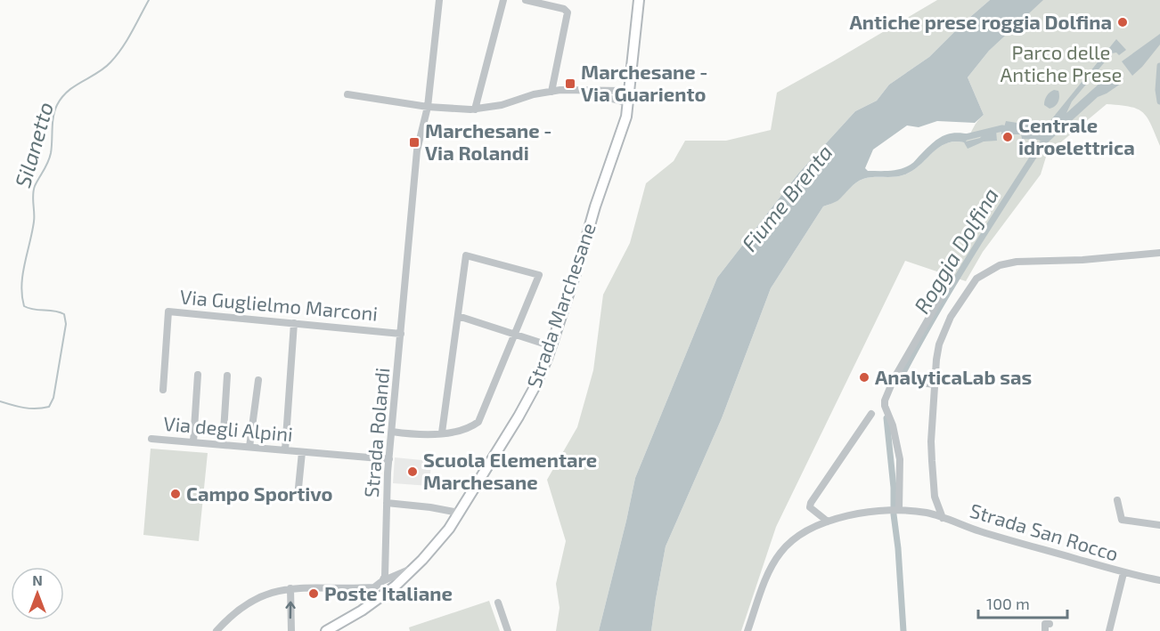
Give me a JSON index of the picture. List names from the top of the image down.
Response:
{
  "streets": {
    "main road": ["Strada Marchesane"],
    "street": [
      "Via Guglielmo Marconi",
      "Via degli Alpini",
      "Strada Rolandi",
      "Strada San Rocco"
    ]
  },
  "crossings": [
    ["Via Guglielmo Marconi", "Strada Rolandi"],
    ["Via degli Alpini", "Strada Rolandi"]
  ],
  "water": ["Silanetto", "Fiume Brenta", "Roggia Dolfina"],
  "parks": ["Parco delle Antiche Prese"],
  "places": {
    "other": [
      "Antiche prese roggia Dolfina",
      "Centrale idroelettrica",
      "AnalyticaLab sas",
      "Scuola Elementare Marchesane",
      "Campo Sportivo",
      "Poste Italiane"
    ],
    "transit": ["Marchesane - Via Guariento", "Marchesane - Via Rolandi"]
  },
  "scale_bar": "100 m",
  "north": "top"
}
